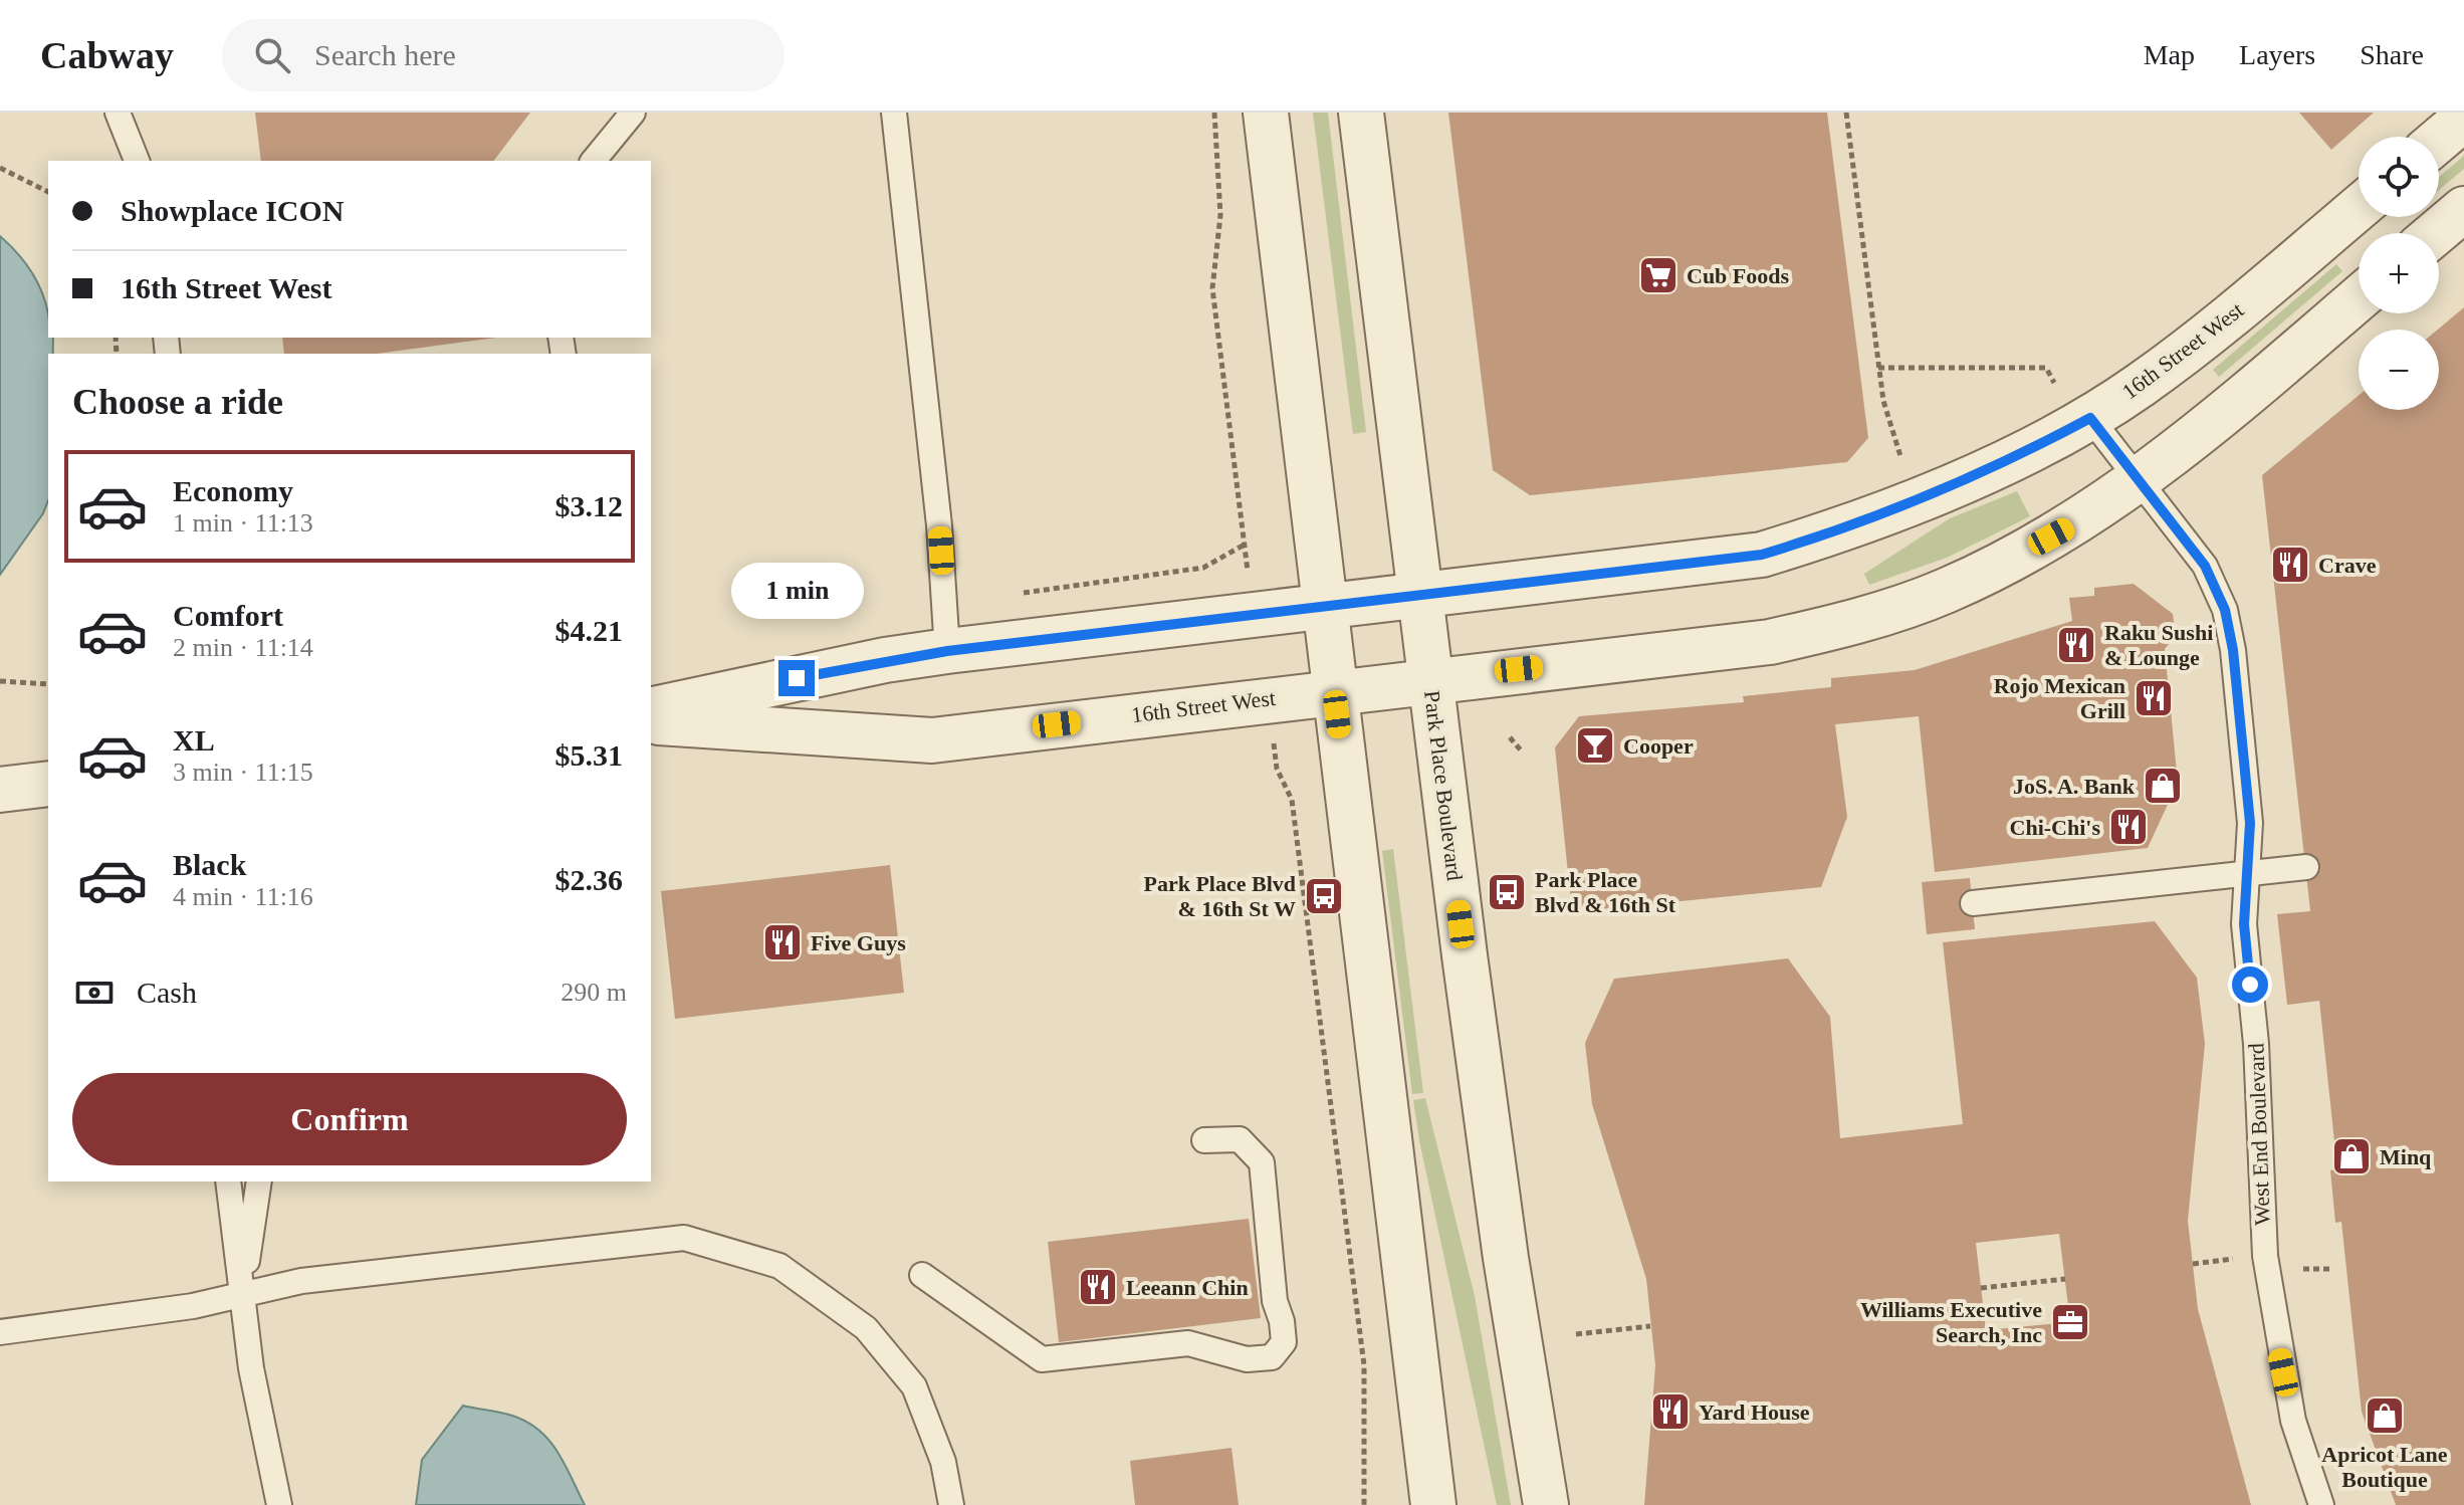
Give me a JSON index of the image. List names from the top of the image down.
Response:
{
  "streets": {
    "street": ["16th Street West", "Park Place Boulevard"],
    "lane": ["West End Boulevard"]
  },
  "crossings": [
    ["16th Street West", "Park Place Boulevard"],
    ["16th Street West", "West End Boulevard"]
  ],
  "places": {
    "supermarket": ["Cub Foods"],
    "restaurant": [
      "Crave",
      "Raku Sushi & Lounge",
      "Rojo Mexican Grill",
      "Chi-Chi's",
      "Five Guys",
      "Leeann Chin",
      "Yard House"
    ],
    "bar": ["Cooper"],
    "shop": ["JoS. A. Bank", "Minq", "Apricot Lane Boutique"],
    "bus stop": ["Park Place Blvd & 16th St", "Park Place Blvd & 16th St W"],
    "office": ["Williams Executive Search, Inc"]
  },
  "page": {
    "header": "Cabway",
    "search": "Search here",
    "nav": ["Map", "Layers", "Share"],
    "map_buttons": ["+", "−"],
    "banner": ["Showplace ICON", "16th Street West"],
    "heading": "Choose a ride",
    "list": [
      {
        "name": "Economy",
        "note": "1 min · 11:13",
        "value": "$3.12"
      },
      {
        "name": "Comfort",
        "note": "2 min · 11:14",
        "value": "$4.21"
      },
      {
        "name": "XL",
        "note": "3 min · 11:15",
        "value": "$5.31"
      },
      {
        "name": "Black",
        "note": "4 min · 11:16",
        "value": "$2.36"
      }
    ],
    "bubble": "1 min",
    "pay": ["Cash", "290 m"],
    "buttons": "Confirm"
  }
}
